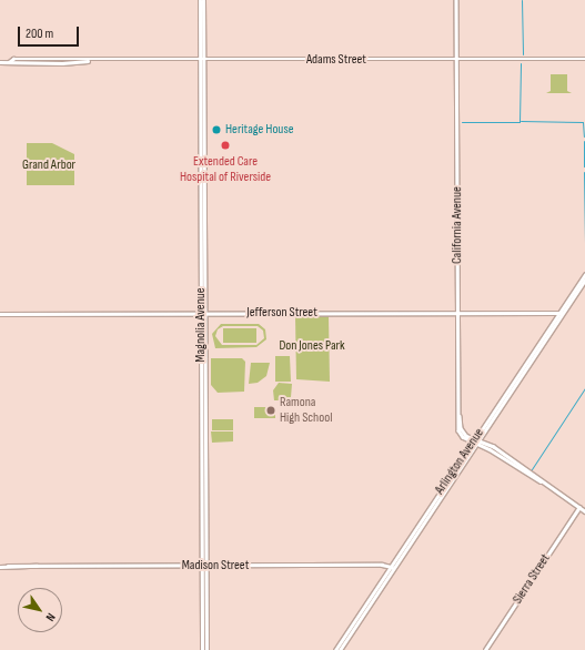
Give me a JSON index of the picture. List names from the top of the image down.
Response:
{
  "streets": {
    "main road": [
      "Adams Street",
      "California Avenue",
      "Jefferson Street",
      "Magnolia Avenue",
      "Arlington Avenue",
      "Madison Street",
      "Sierra Street"
    ]
  },
  "crossings": [
    ["Adams Street", "California Avenue"],
    ["Adams Street", "Magnolia Avenue"],
    ["California Avenue", "Jefferson Street"],
    ["California Avenue", "Arlington Avenue"],
    ["Jefferson Street", "Magnolia Avenue"],
    ["Jefferson Street", "Arlington Avenue"],
    ["Magnolia Avenue", "Madison Street"],
    ["Arlington Avenue", "Madison Street"]
  ],
  "parks": ["Grand Arbor", "Don Jones Park"],
  "places": ["Heritage House", "Extended Care Hospital of Riverside", "Ramona High School"],
  "scale_bar": "200 m",
  "north": "bottom right"
}
